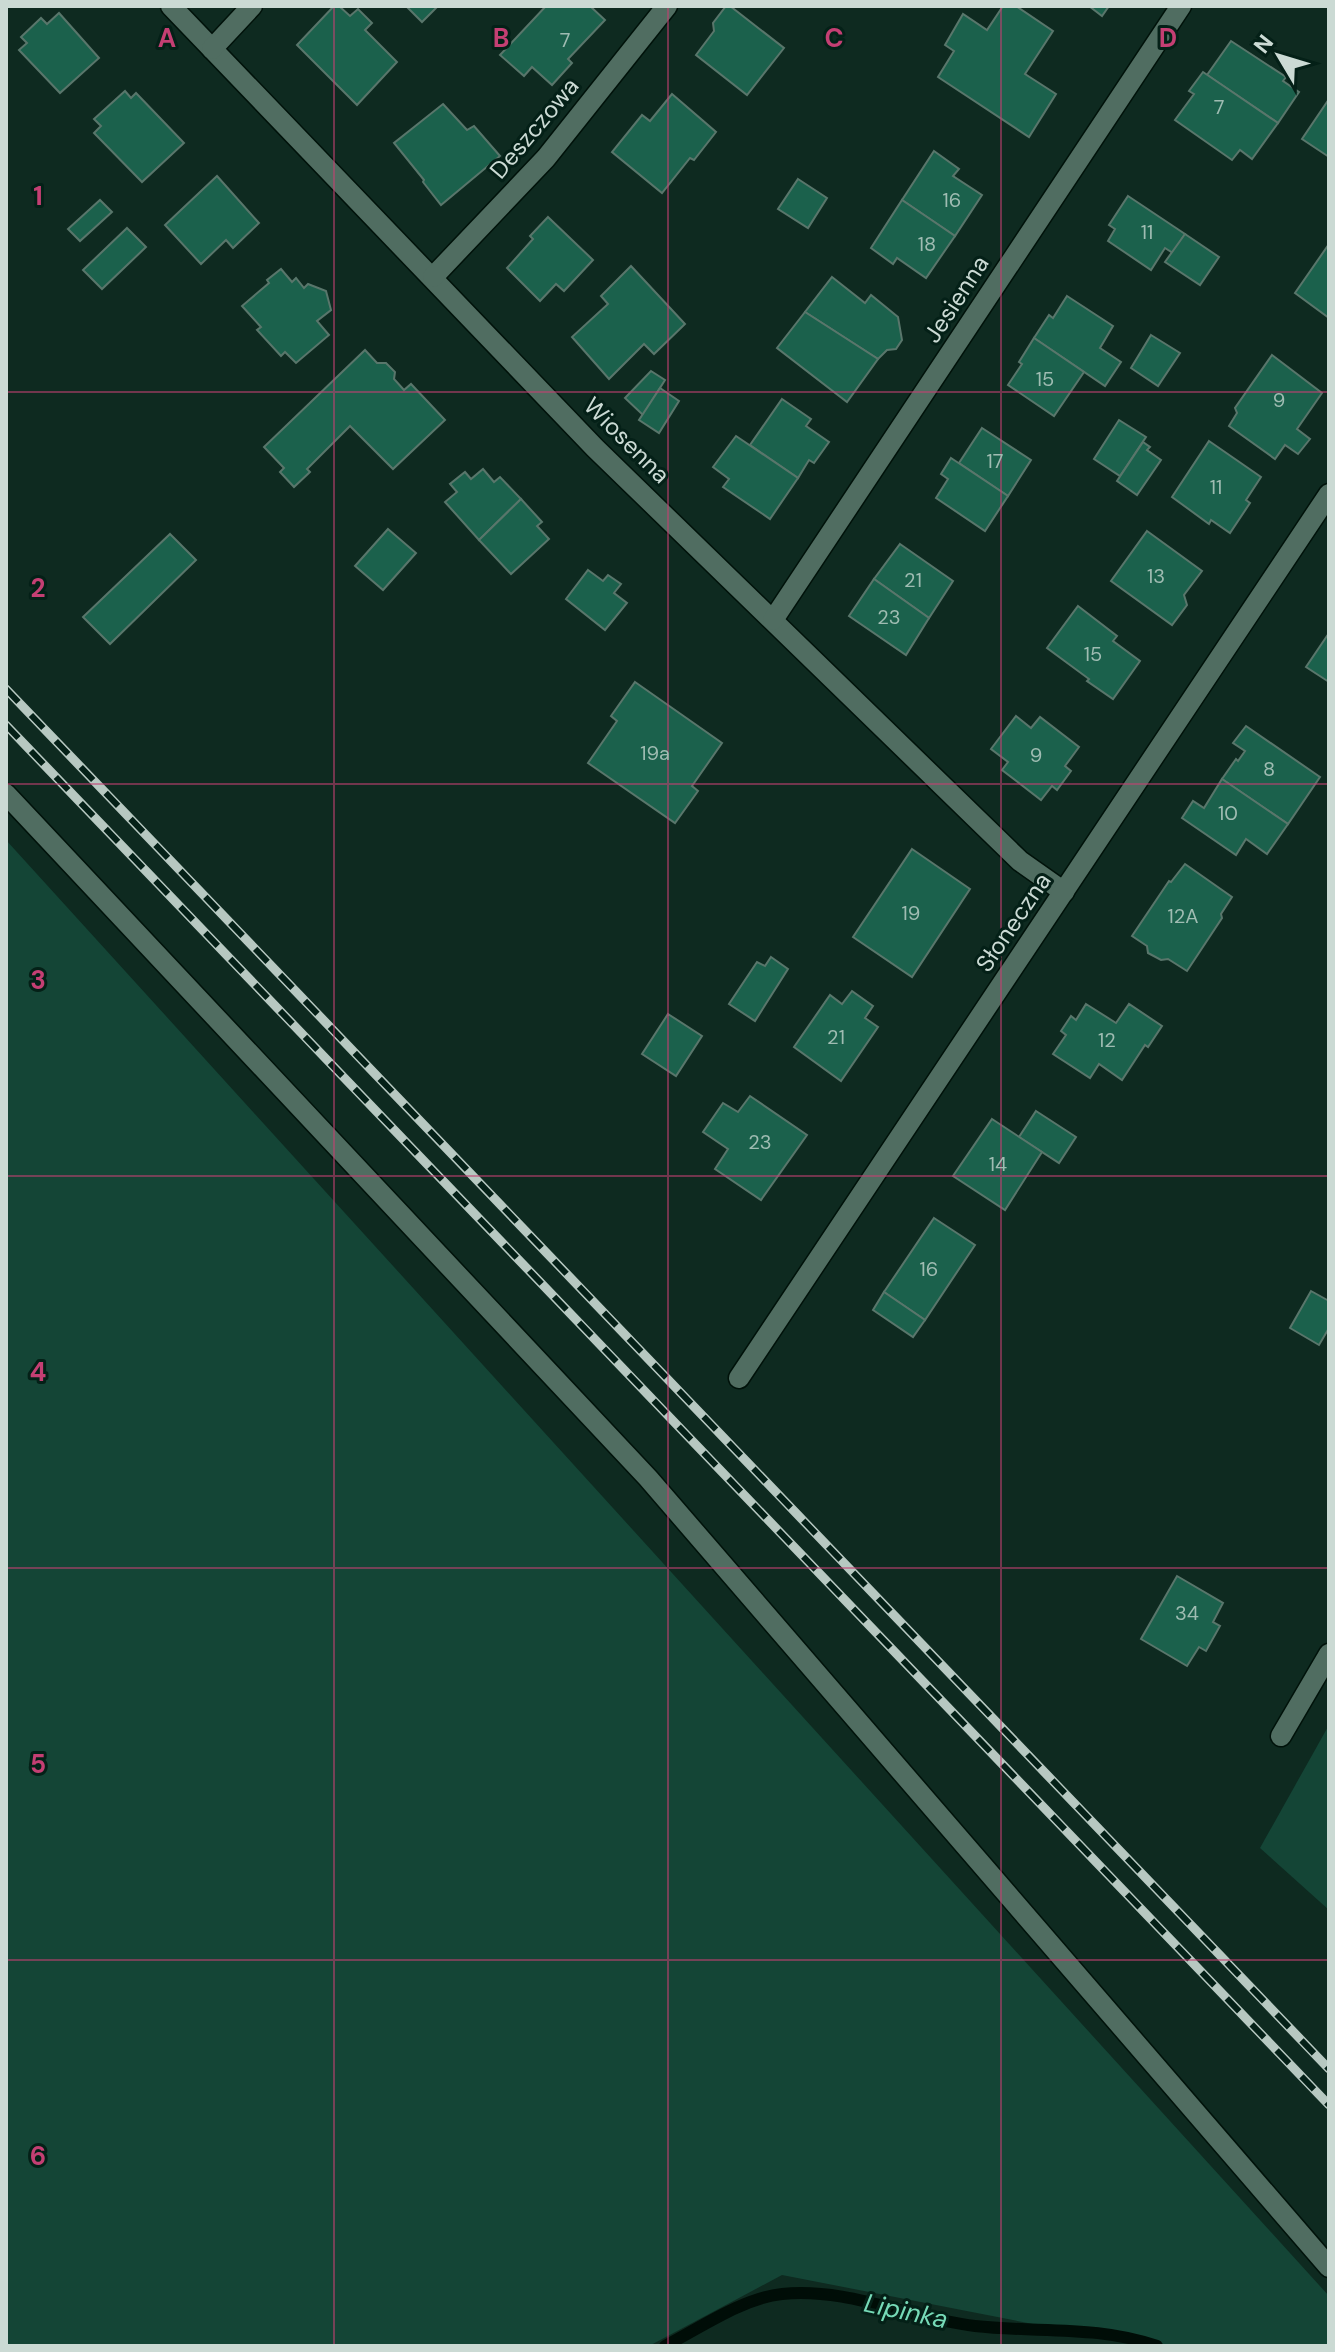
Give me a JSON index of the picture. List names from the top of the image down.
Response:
{
  "streets": {
    "street": [
      "Deszczowa",
      "Jesienna",
      "Wiosenna",
      "Słoneczna"
    ]
  },
  "crossings": [
    ["Deszczowa", "Wiosenna"],
    ["Jesienna", "Wiosenna"],
    ["Wiosenna", "Słoneczna"]
  ],
  "water": ["Lipinka"],
  "house_numbers": [
    "7",
    "7",
    "16",
    "11",
    "18",
    "15",
    "9",
    "17",
    "11",
    "13",
    "21",
    "23",
    "15",
    "19a",
    "9",
    "8",
    "10",
    "19",
    "12A",
    "21",
    "12",
    "23",
    "14",
    "16",
    "34"
  ],
  "north": "top left",
  "grid": {
    "columns": [
      "A",
      "B",
      "C",
      "D"
    ],
    "rows": [
      "1",
      "2",
      "3",
      "4",
      "5",
      "6"
    ]
  }
}
